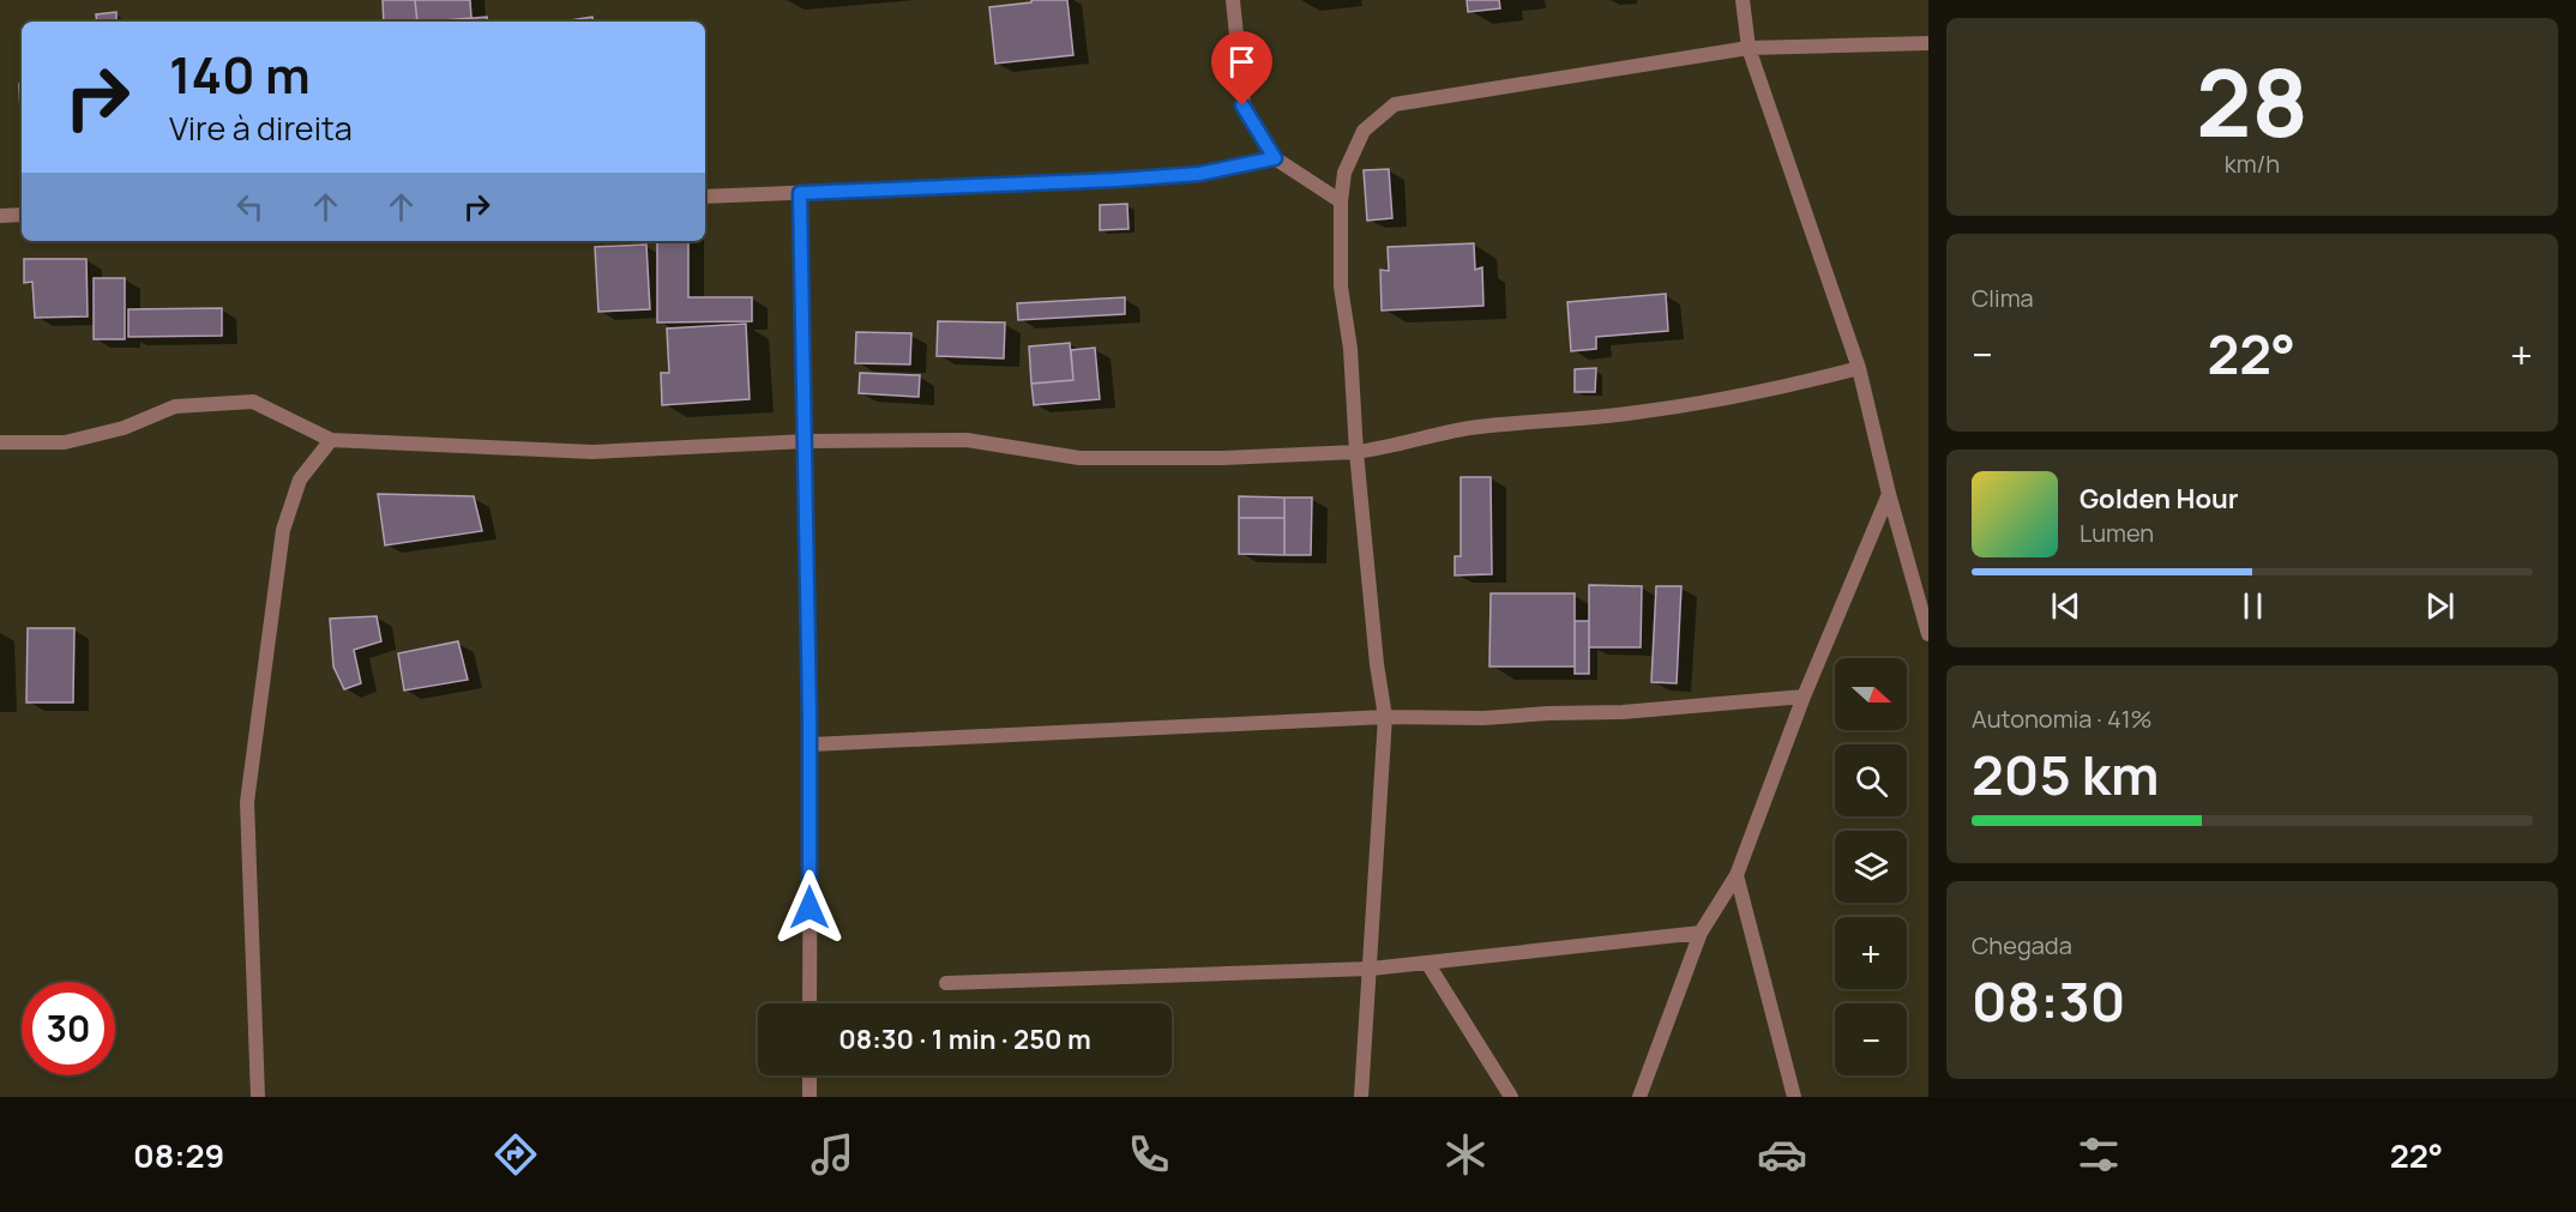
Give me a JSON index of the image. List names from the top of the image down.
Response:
{
  "north": "right",
  "page": {
    "tile": [
      ["28", "km/h"],
      "Clima",
      ["Autonomia · 41%", "205 km"],
      ["Chegada", "08:30"]
    ],
    "turn": ["140 m", "Vire à direita"],
    "heat": ["−", "22°", "+"],
    "song": ["Golden Hour", "Lumen"],
    "map_buttons": ["+", "−"],
    "limit": "30",
    "trip": "08:30 · 1 min · 250 m",
    "tabs": ["08:29", "22°"]
  }
}
